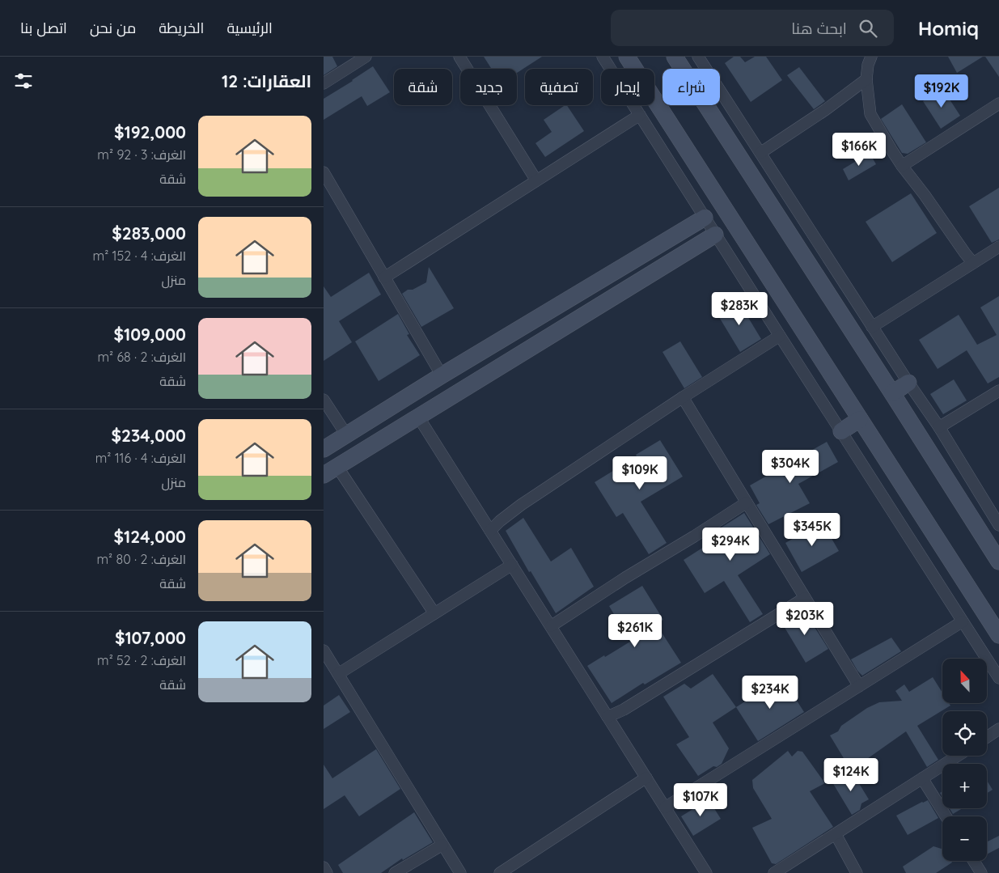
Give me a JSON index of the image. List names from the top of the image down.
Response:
{
  "north": "top",
  "page": {
    "header": "Homiq",
    "search": "ابحث هنا",
    "nav": [
      "الرئيسية",
      "الخريطة",
      "من نحن",
      "اتصل بنا"
    ],
    "heading": "العقارات: 12",
    "chip": [
      "شراء",
      "إيجار",
      "تصفية",
      "جديد",
      "شقة"
    ],
    "price": [
      "$192K",
      "$166K",
      "$283K",
      "$304K",
      "$109K",
      "$345K",
      "$294K",
      "$203K",
      "$261K",
      "$234K",
      "$124K",
      "$107K"
    ],
    "list": [
      {
        "name": "$192,000",
        "note": "الغرف: 3 · 92 m² · شقة"
      },
      {
        "name": "$283,000",
        "note": "الغرف: 4 · 152 m² · منزل"
      },
      {
        "name": "$109,000",
        "note": "الغرف: 2 · 68 m² · شقة"
      },
      {
        "name": "$234,000",
        "note": "الغرف: 4 · 116 m² · منزل"
      },
      {
        "name": "$124,000",
        "note": "الغرف: 2 · 80 m² · شقة"
      },
      {
        "name": "$107,000",
        "note": "الغرف: 2 · 52 m² · شقة"
      }
    ],
    "map_buttons": ["+", "−"]
  }
}
